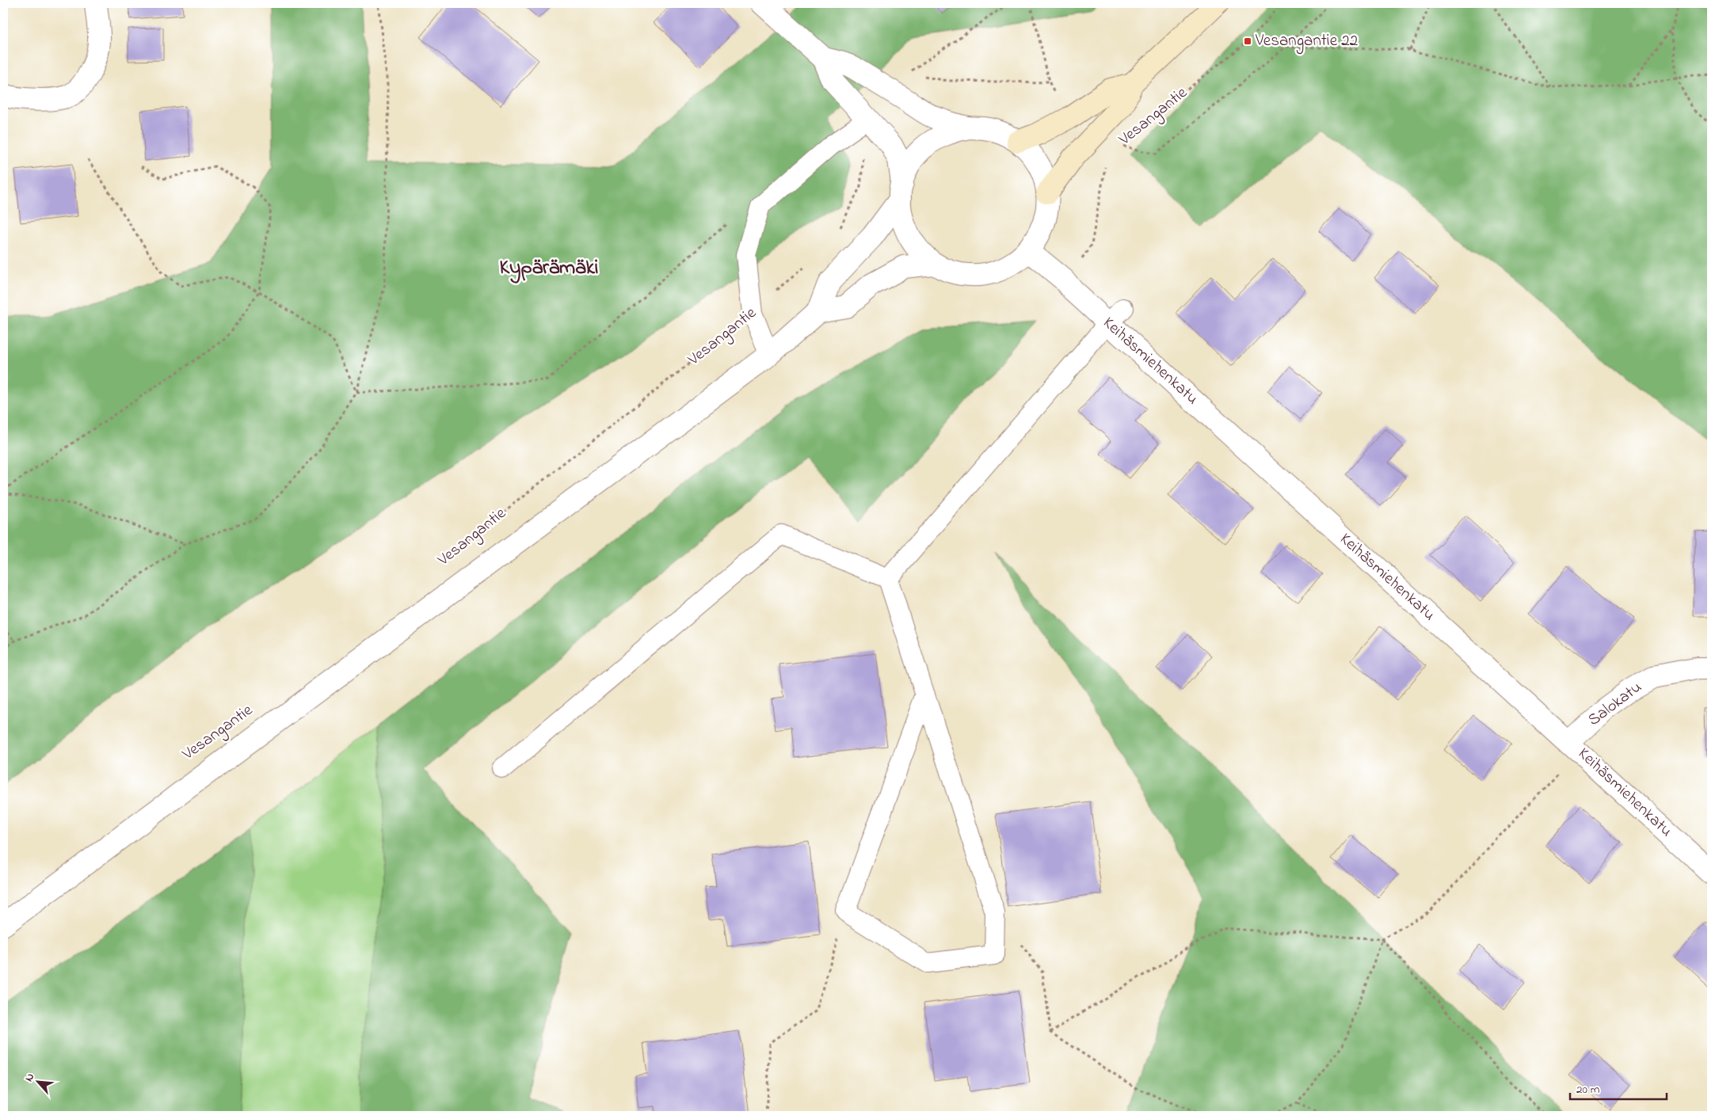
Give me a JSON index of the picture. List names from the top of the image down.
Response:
{
  "streets": {
    "main road": ["Vesangantie"],
    "street": ["Keihäsmiehenkatu", "Salokatu"]
  },
  "crossings": [
    ["Vesangantie", "Keihäsmiehenkatu"],
    ["Keihäsmiehenkatu", "Salokatu"]
  ],
  "districts": ["Kypärämäki"],
  "places": {
    "transit": ["Vesangantie 22"]
  },
  "scale_bar": "20 m",
  "north": "top left"
}
